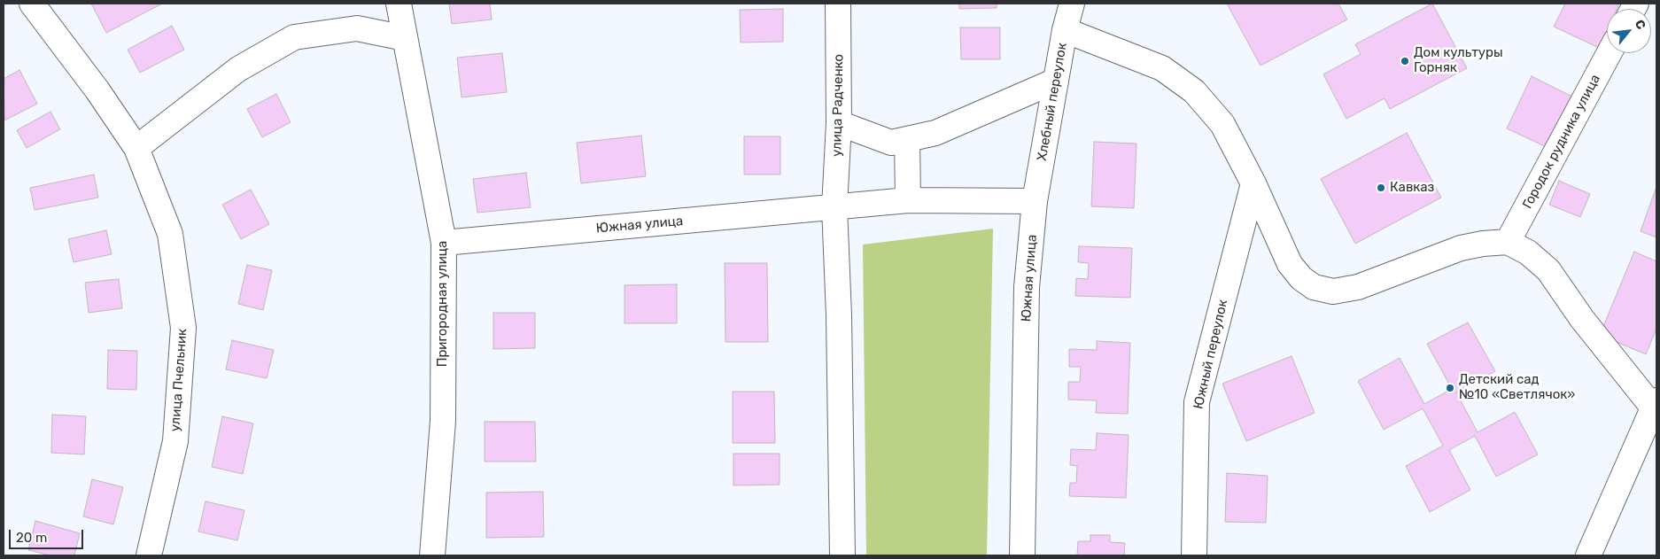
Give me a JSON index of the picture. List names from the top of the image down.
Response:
{
  "streets": {
    "street": [
      "Хлебный переулок",
      "улица Радченко",
      "Городок рудника улица",
      "Южная улица",
      "Пригородная улица",
      "Южный переулок",
      "улица Пчельник"
    ]
  },
  "crossings": [
    ["Хлебный переулок", "Южная улица"],
    ["улица Радченко", "Южная улица"],
    ["Южная улица", "Пригородная улица"]
  ],
  "places": ["Дом культуры Горняк", "Кавказ", "Детский сад №10 «Светлячок»"],
  "scale_bar": "20 m",
  "north": "top right"
}
